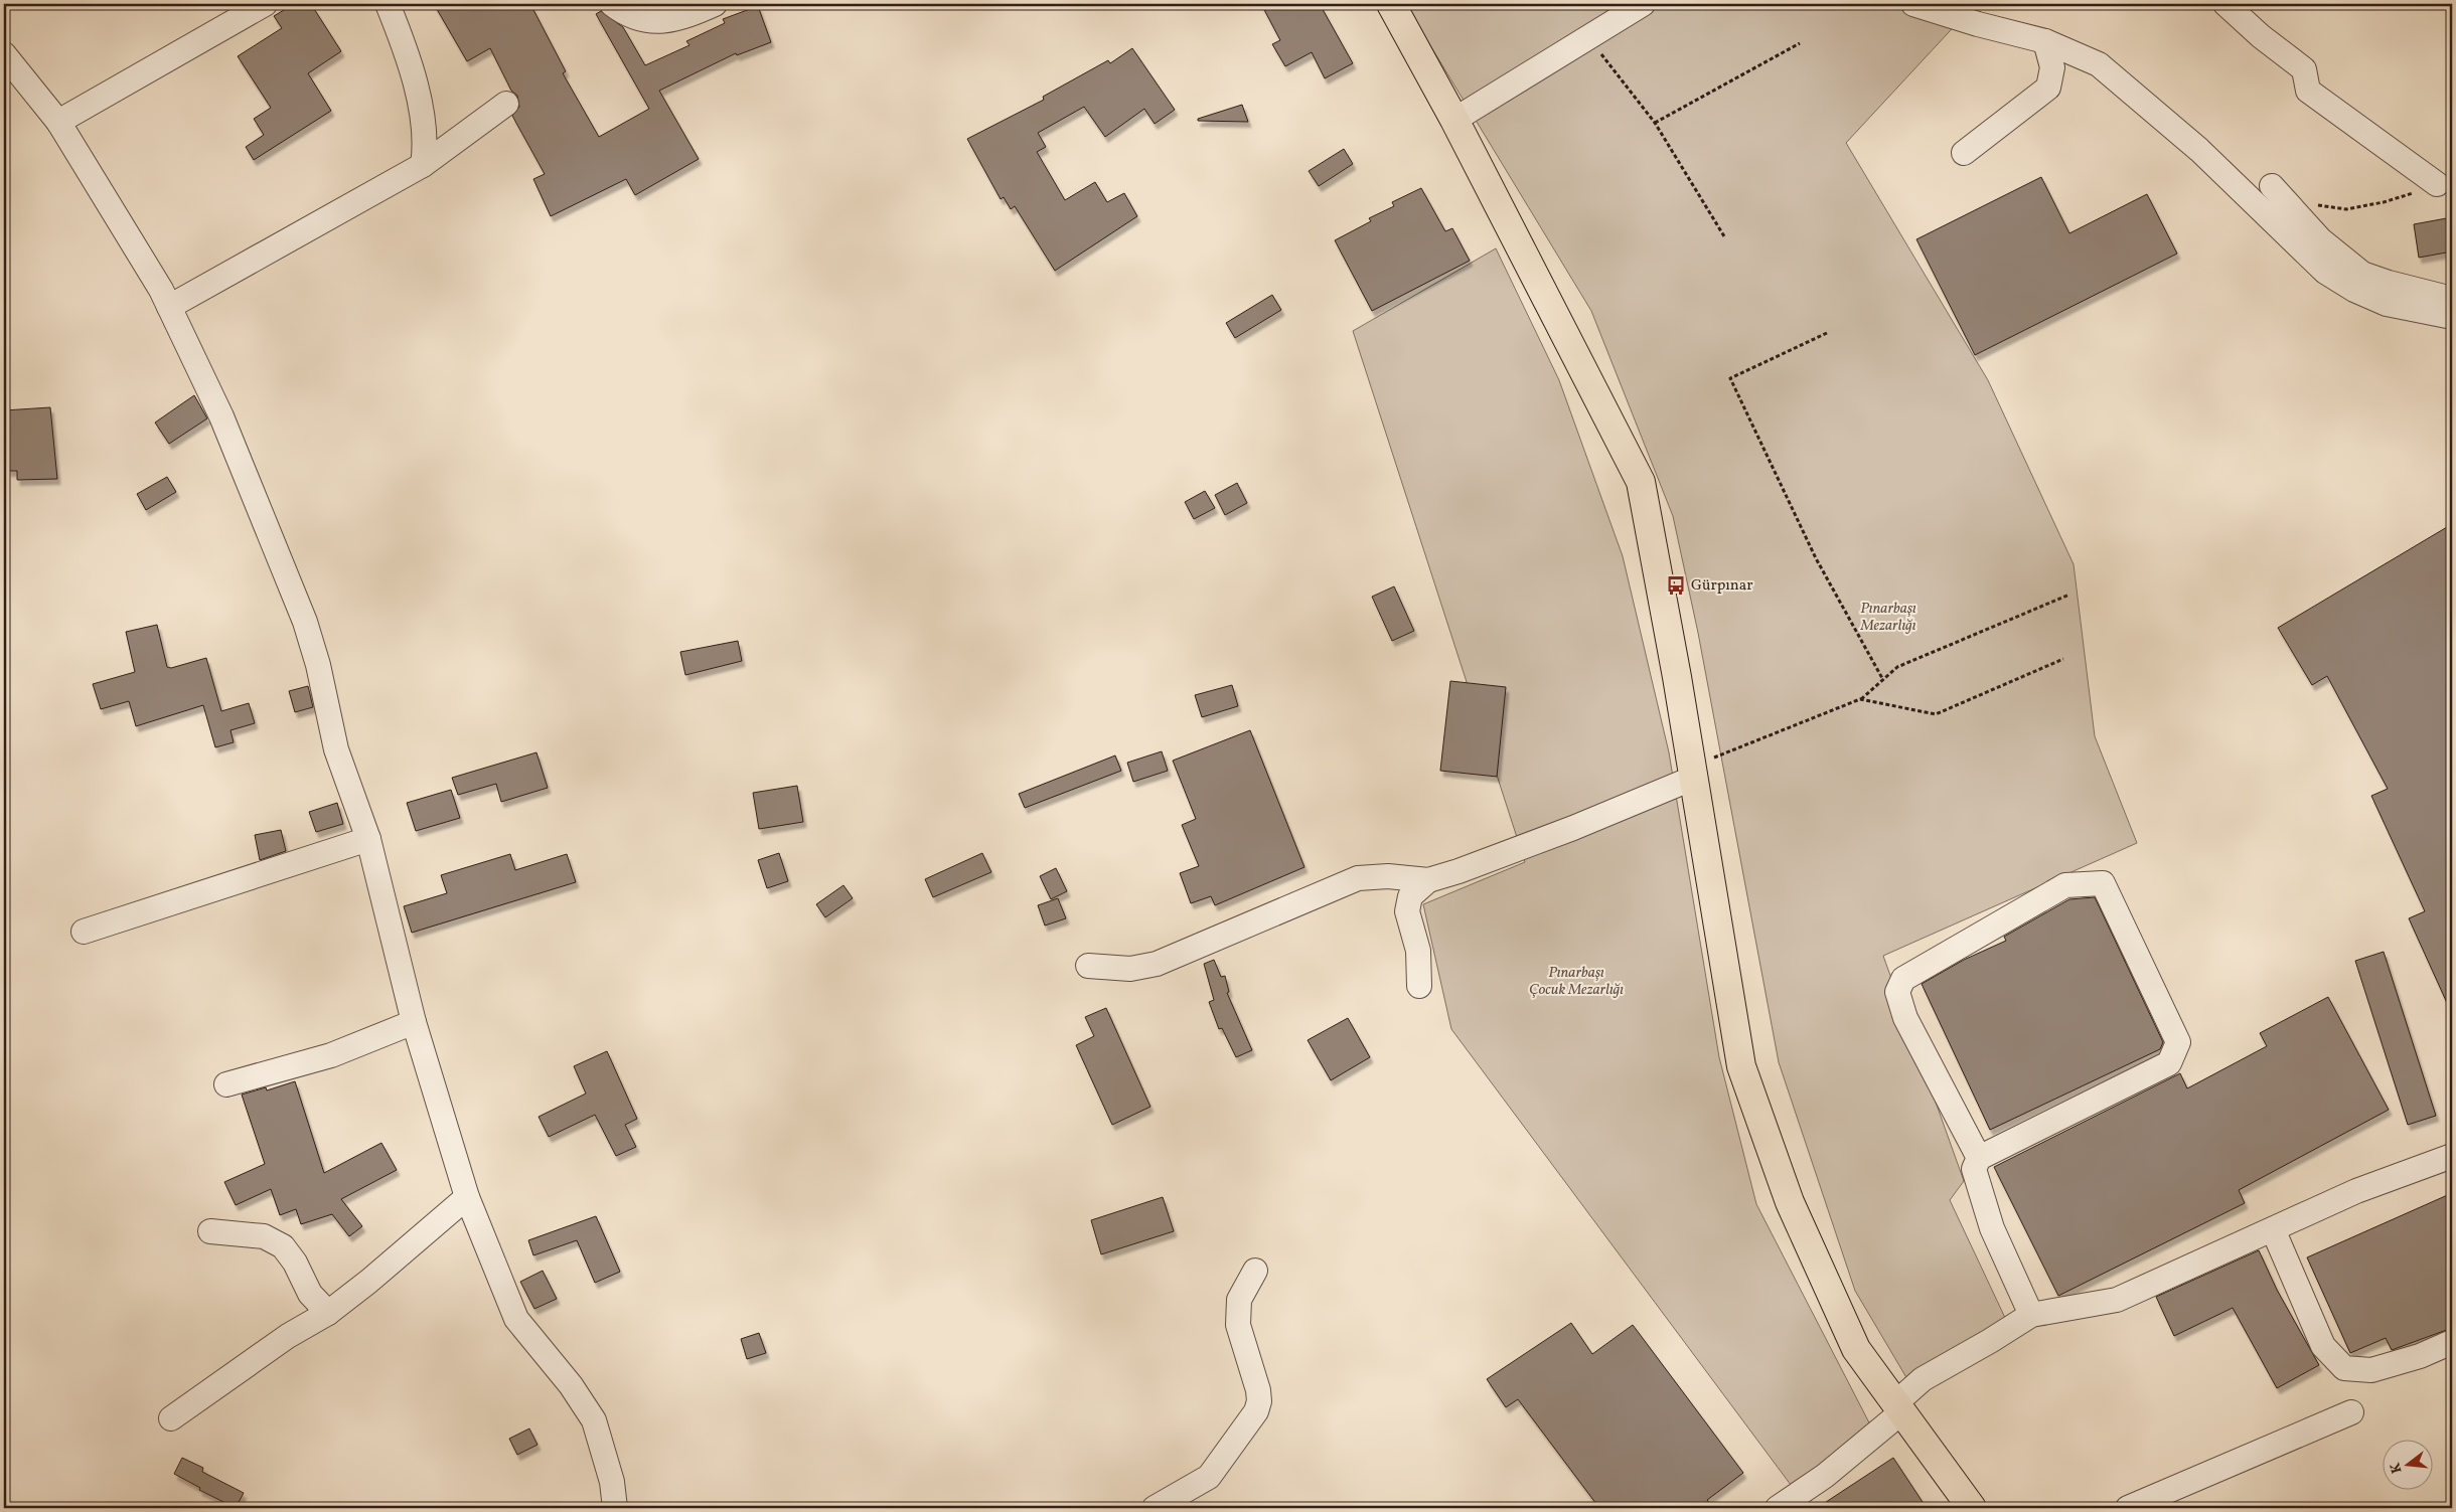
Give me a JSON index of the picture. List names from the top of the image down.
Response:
{
  "parks": ["Pınarbaşı Mezarlığı", "Pınarbaşı Çocuk Mezarlığı"],
  "places": {
    "bus stop": ["Gürpınar"]
  },
  "north": "left"
}
